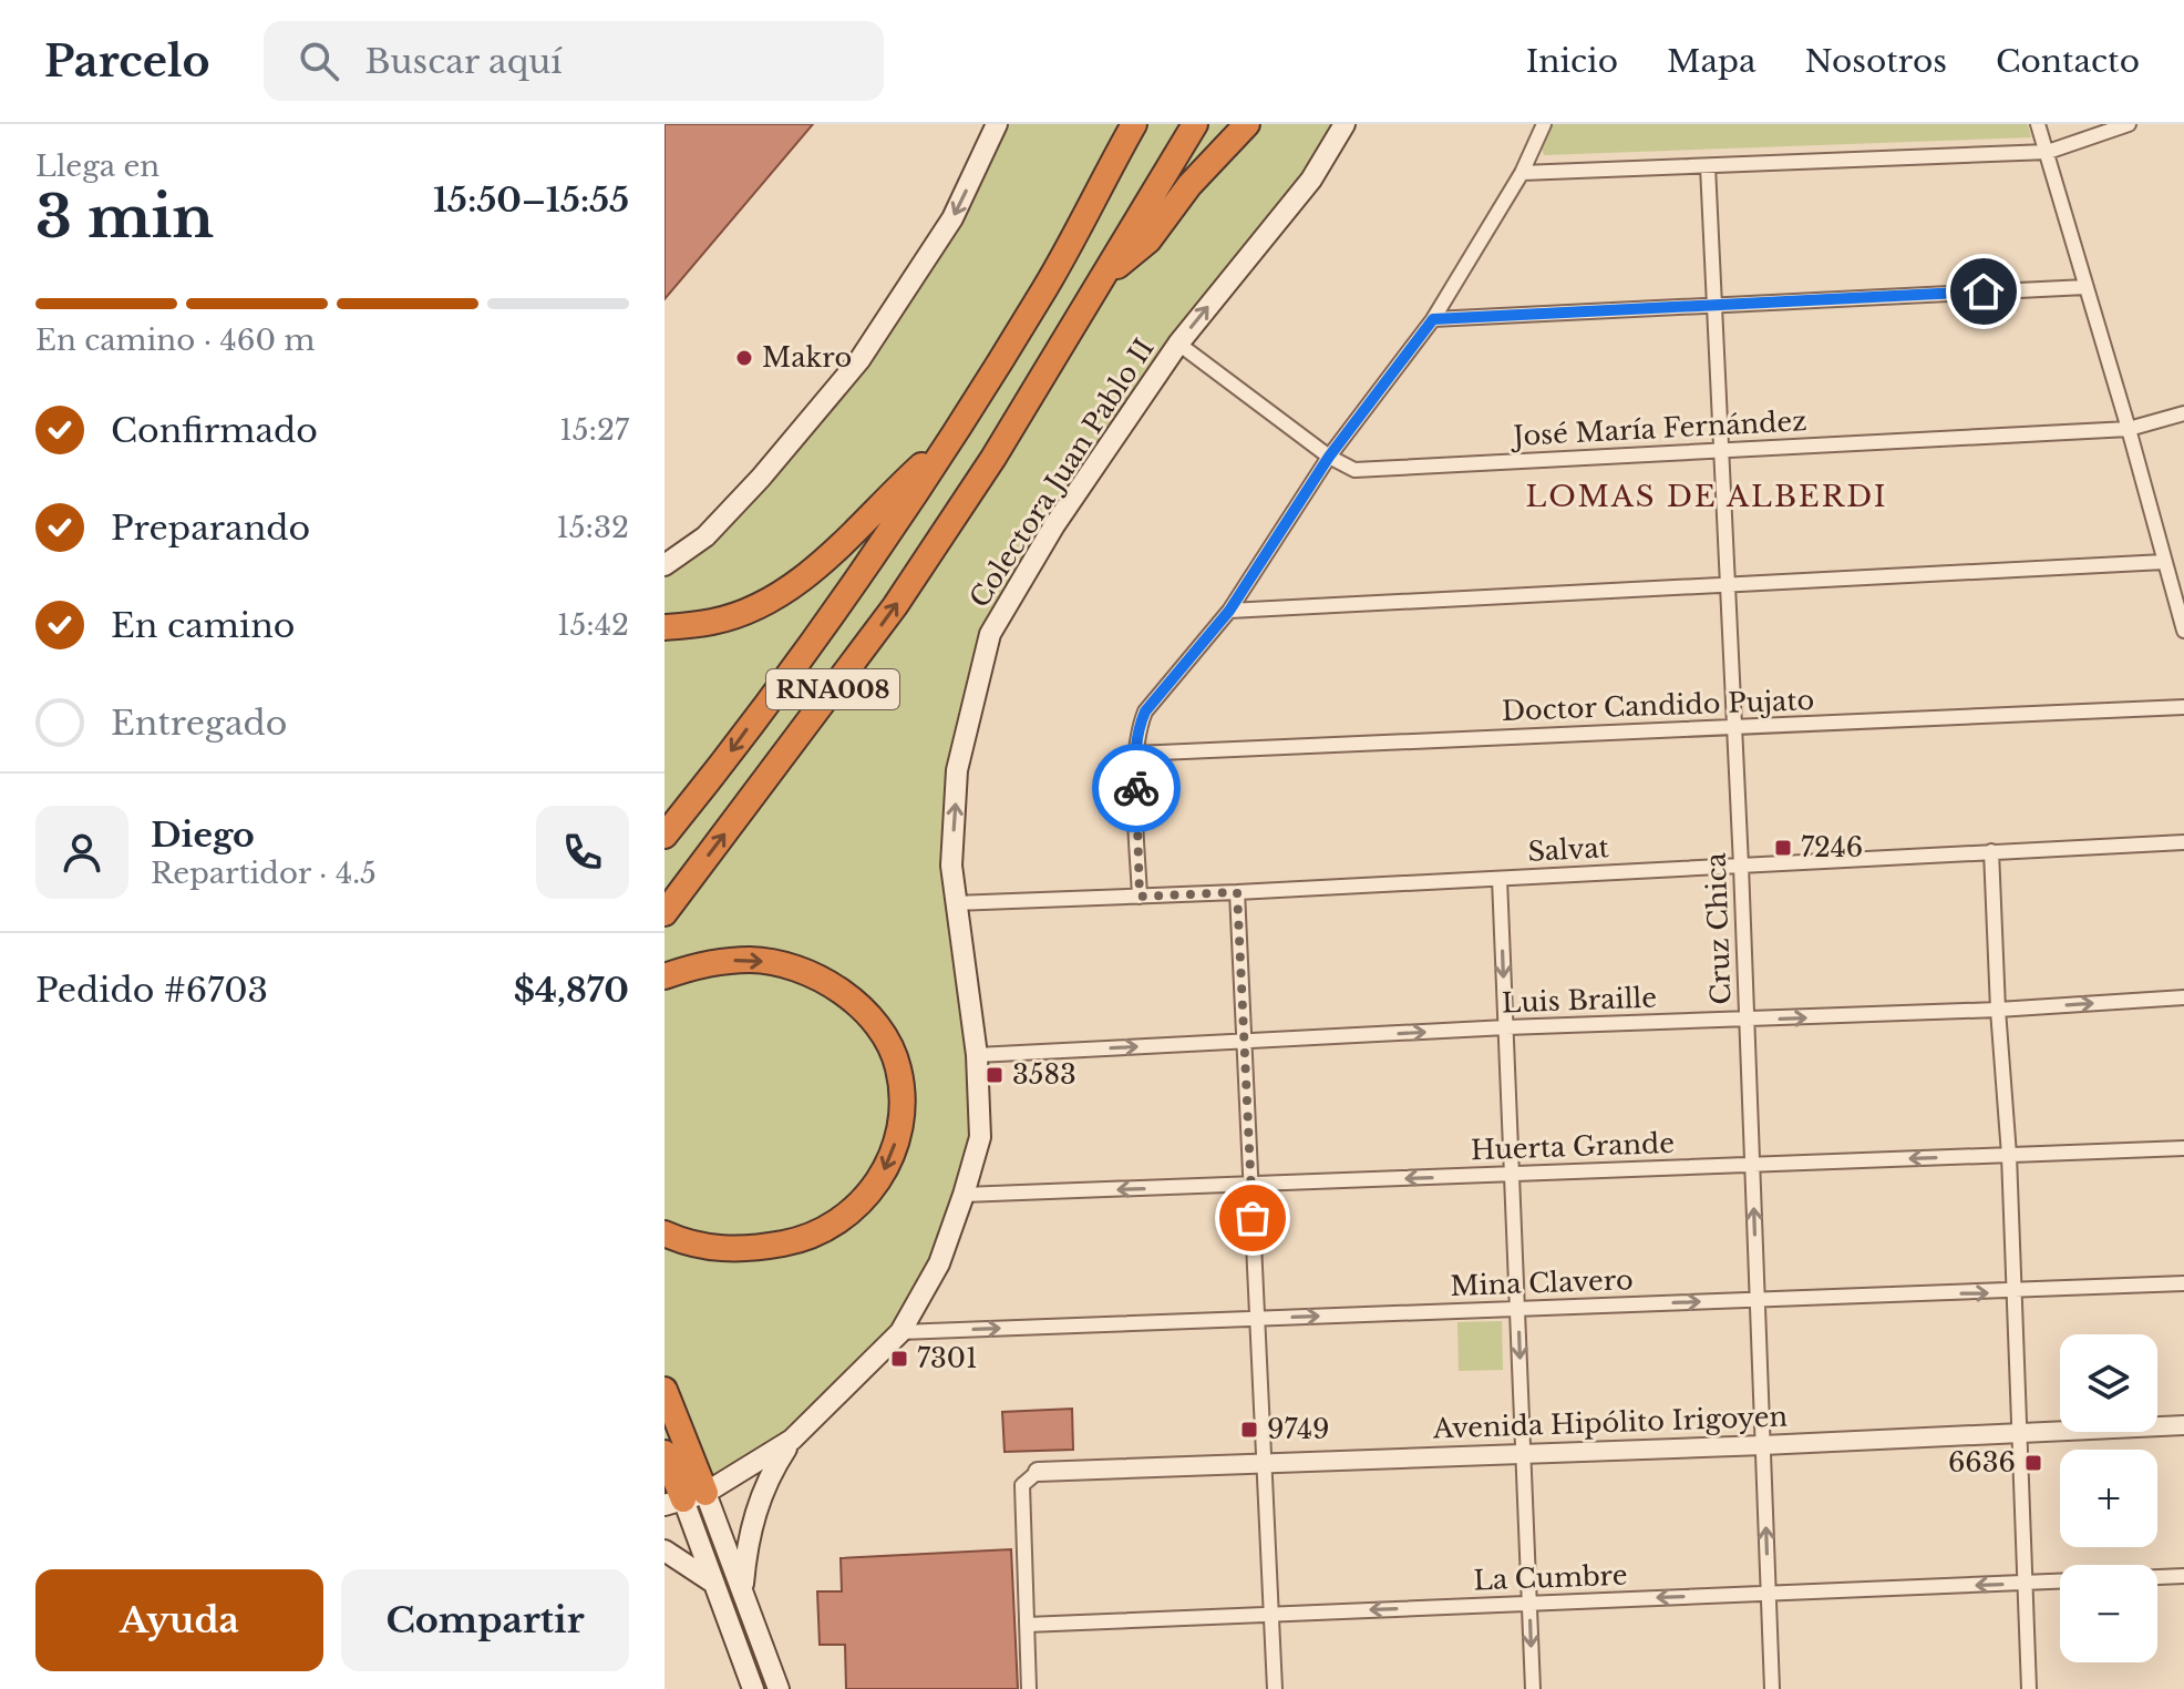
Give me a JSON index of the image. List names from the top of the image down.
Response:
{
  "streets": {
    "highway": ["RNA008"],
    "main road": ["Colectora Juan Pablo II"],
    "street": [
      "José María Fernández",
      "Doctor Candido Pujato",
      "Salvat",
      "Cruz Chica",
      "Luis Braille",
      "Huerta Grande",
      "Mina Clavero",
      "Avenida Hipólito Irigoyen",
      "La Cumbre"
    ]
  },
  "crossings": [
    ["José María Fernández", "Colectora Juan Pablo II"],
    ["José María Fernández", "Cruz Chica"],
    ["Colectora Juan Pablo II", "Salvat"],
    ["Colectora Juan Pablo II", "Luis Braille"],
    ["Colectora Juan Pablo II", "Huerta Grande"],
    ["Colectora Juan Pablo II", "Mina Clavero"],
    ["Doctor Candido Pujato", "Cruz Chica"],
    ["Salvat", "Cruz Chica"],
    ["Cruz Chica", "Luis Braille"],
    ["Cruz Chica", "Huerta Grande"],
    ["Cruz Chica", "Mina Clavero"],
    ["Cruz Chica", "Avenida Hipólito Irigoyen"],
    ["Cruz Chica", "La Cumbre"]
  ],
  "one_way": [
    "Colectora Juan Pablo II",
    "Luis Braille",
    "Huerta Grande",
    "Mina Clavero",
    "La Cumbre"
  ],
  "districts": ["LOMAS DE ALBERDI"],
  "places": {
    "other": ["Makro"],
    "transit": [
      "7246",
      "3583",
      "7301",
      "9749",
      "6636"
    ]
  },
  "page": {
    "header": "Parcelo",
    "search": "Buscar aquí",
    "nav": [
      "Inicio",
      "Mapa",
      "Nosotros",
      "Contacto"
    ],
    "heading": ["3 min", "Llega en", "15:50–15:55"],
    "panel": [
      "Diego",
      "Repartidor · 4.5",
      "Pedido #6703",
      "$4,870"
    ],
    "bar": "En camino · 460 m",
    "list": [
      ["Confirmado", "15:27"],
      ["Preparando", "15:32"],
      ["En camino", "15:42"],
      "Entregado"
    ],
    "map_buttons": ["+", "−"],
    "buttons": ["Ayuda", "Compartir"]
  }
}
